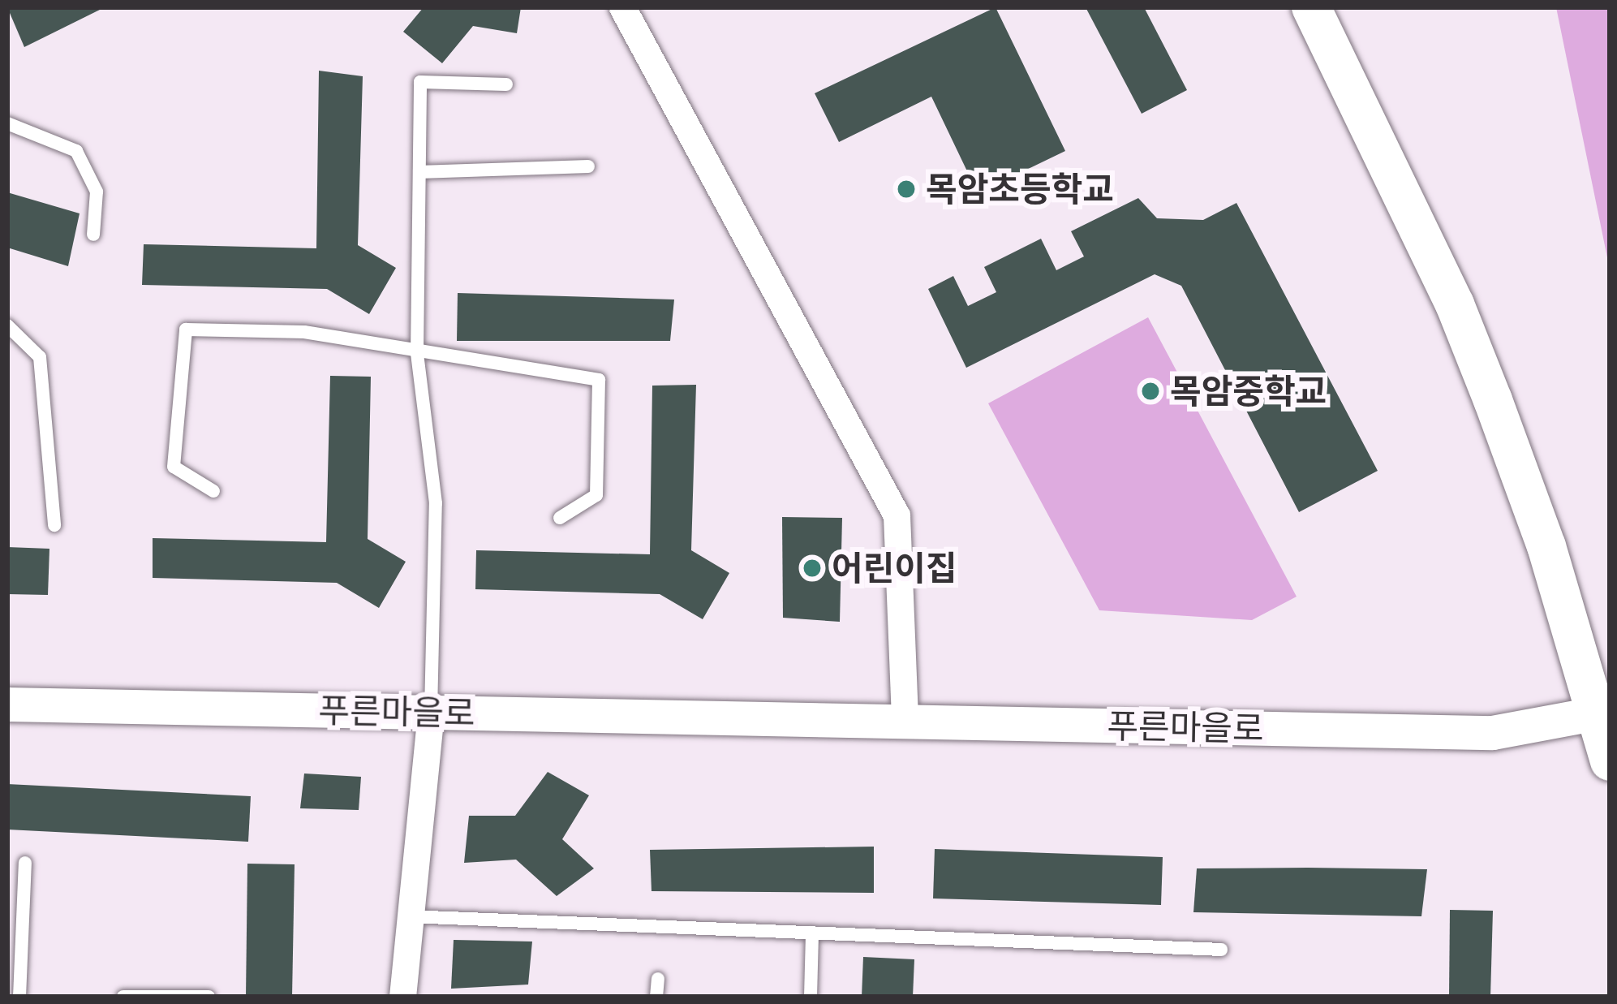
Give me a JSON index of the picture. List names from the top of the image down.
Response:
{
  "streets": {
    "street": ["푸른마을로"]
  },
  "places": ["목암초등학교", "목암중학교", "어린이집"]
}
